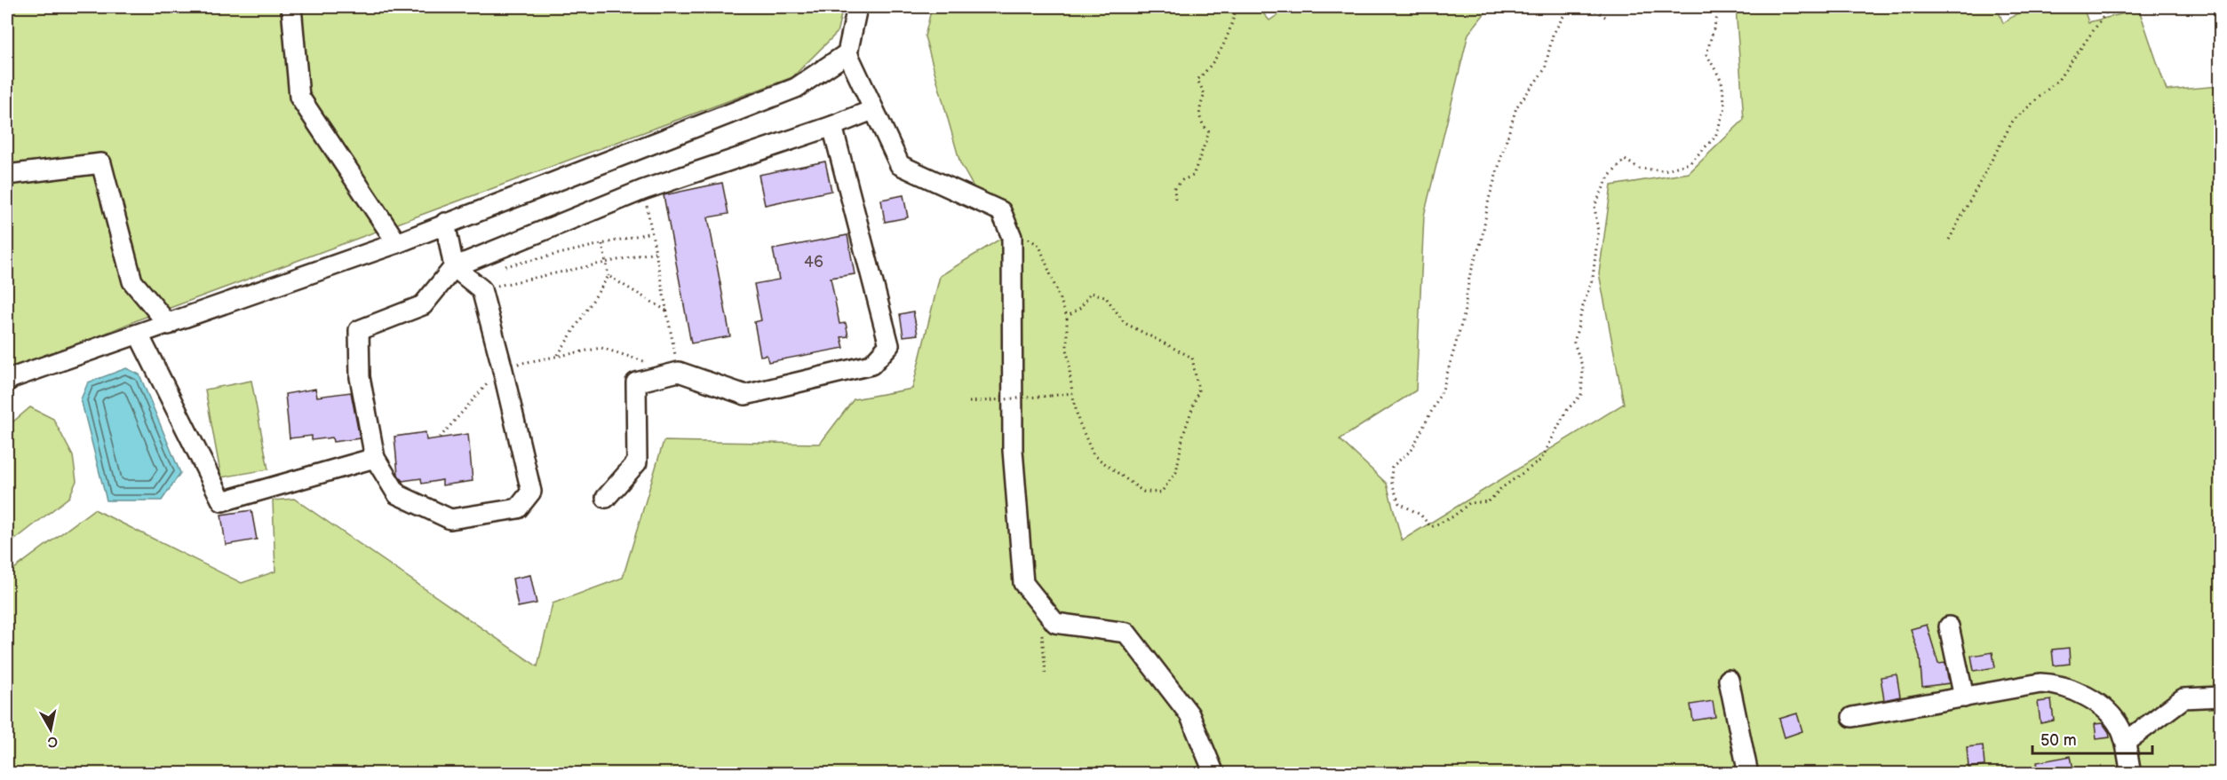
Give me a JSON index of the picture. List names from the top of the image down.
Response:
{
  "house_numbers": ["46"],
  "scale_bar": "50 m",
  "north": "bottom"
}
